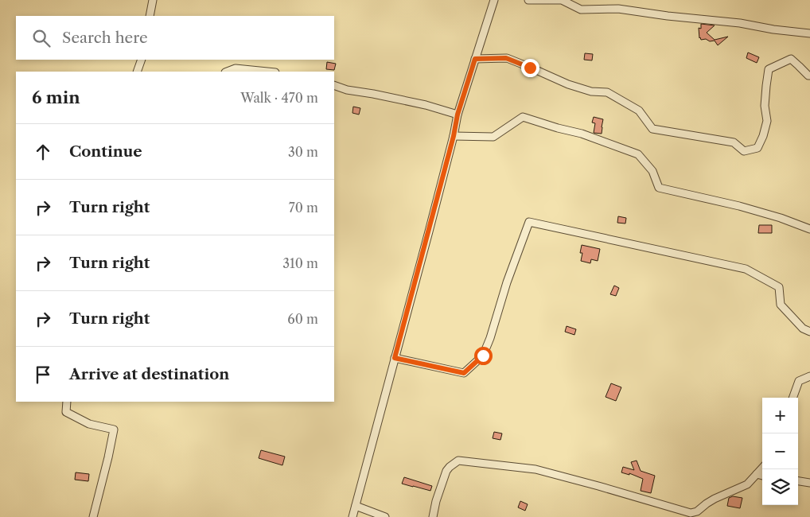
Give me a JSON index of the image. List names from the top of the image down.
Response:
{
  "page": {
    "search": "Search here",
    "heading": ["6 min", "Walk · 470 m"],
    "list": [
      ["Continue", "30 m"],
      ["Turn right", "70 m"],
      ["Turn right", "310 m"],
      ["Turn right", "60 m"],
      "Arrive at destination"
    ],
    "map_buttons": ["+", "−"]
  }
}
